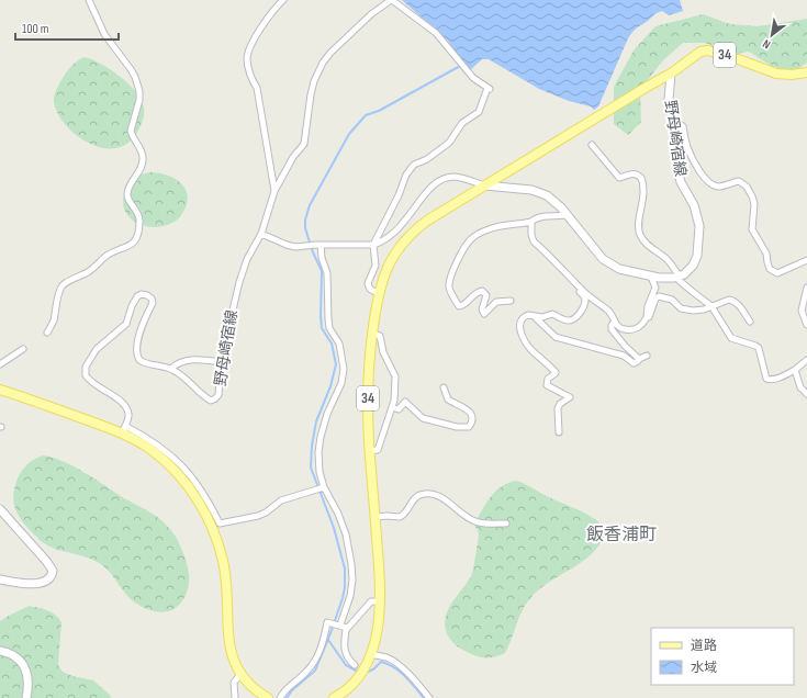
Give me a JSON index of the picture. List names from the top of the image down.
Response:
{
  "streets": {
    "main road": ["34", "野母崎宿線"]
  },
  "districts": ["飯香浦町"],
  "legend": ["道路", "水域"],
  "scale_bar": "100 m",
  "north": "bottom left"
}
